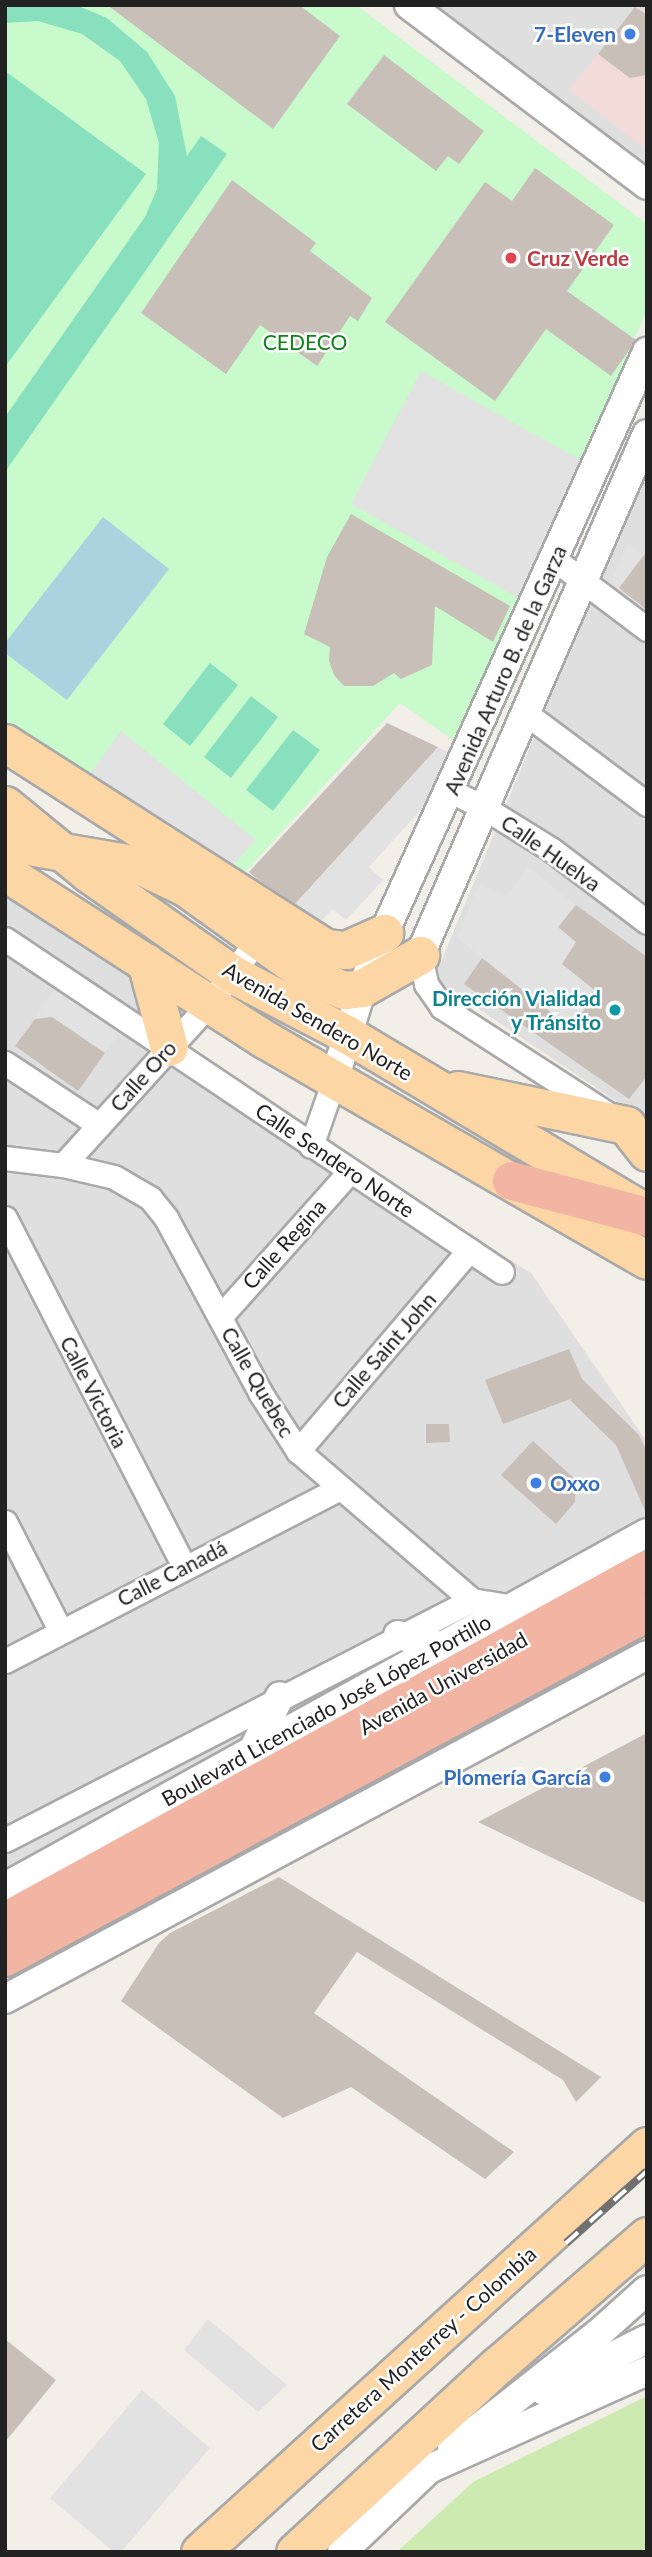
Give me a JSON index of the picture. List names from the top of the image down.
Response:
{
  "streets": {
    "highway": ["Avenida Universidad", "Boulevard Licenciado José López Portillo"],
    "main road": ["Avenida Sendero Norte", "Carretera Monterrey - Colombia"],
    "street": [
      "Avenida Arturo B. de la Garza",
      "Calle Huelva",
      "Calle Oro",
      "Calle Sendero Norte",
      "Calle Regina",
      "Calle Saint John",
      "Calle Quebec",
      "Calle Victoria",
      "Calle Canadá"
    ]
  },
  "crossings": [
    ["Avenida Arturo B. de la Garza", "Calle Huelva"],
    ["Avenida Arturo B. de la Garza", "Avenida Sendero Norte"],
    ["Avenida Sendero Norte", "Calle Oro"],
    ["Calle Oro", "Calle Sendero Norte"],
    ["Calle Oro", "Calle Quebec"],
    ["Calle Sendero Norte", "Calle Regina"],
    ["Calle Sendero Norte", "Calle Saint John"],
    ["Calle Regina", "Calle Quebec"],
    ["Calle Saint John", "Calle Quebec"],
    ["Calle Quebec", "Calle Canadá"],
    ["Calle Victoria", "Calle Canadá"],
    ["Avenida Universidad", "Boulevard Licenciado José López Portillo"]
  ],
  "parks": ["CEDECO"],
  "places": [
    "7-Eleven",
    "Cruz Verde",
    "Dirección Vialidad y Tránsito",
    "Oxxo",
    "Plomería García"
  ]
}
